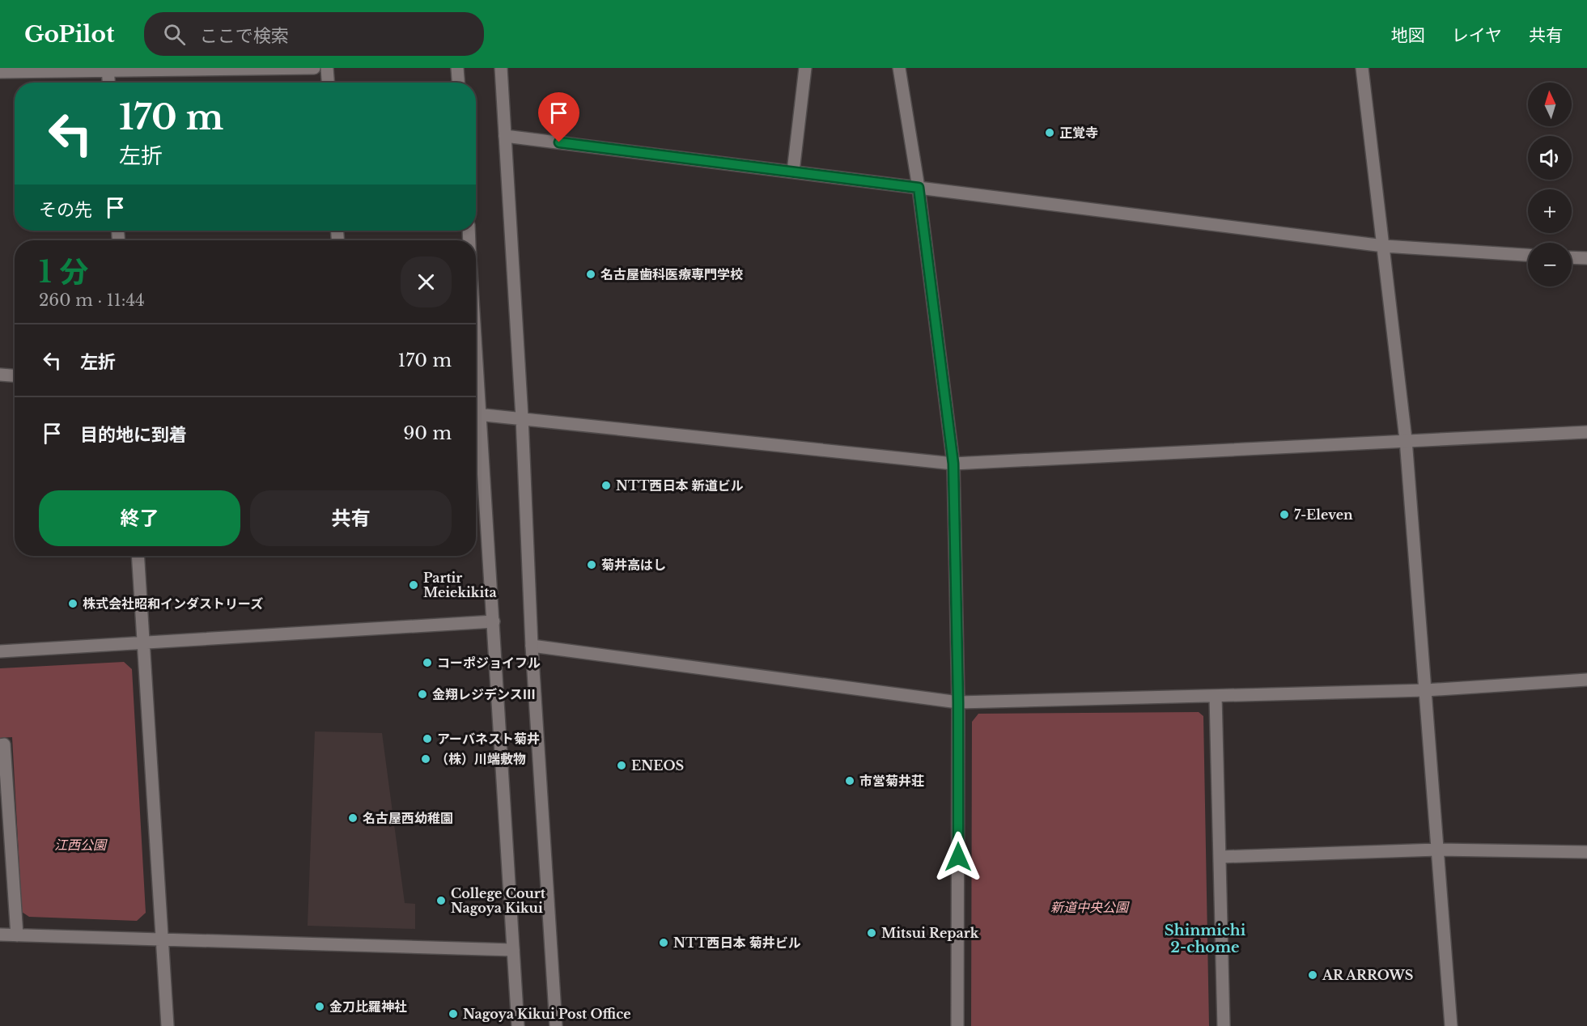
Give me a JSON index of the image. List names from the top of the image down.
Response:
{
  "districts": ["Shinmichi 2-chome"],
  "parks": ["江西公園", "新道中央公園"],
  "places": [
    "正覚寺",
    "名古屋歯科医療専門学校",
    "NTT西日本 新道ビル",
    "7-Eleven",
    "菊井高はし",
    "Partir Meiekikita",
    "株式会社昭和インダストリーズ",
    "コーポジョイフル",
    "金翔レジデンスⅢ",
    "アーバネスト菊井",
    "（株）川端敷物",
    "ENEOS",
    "市営菊井荘",
    "名古屋西幼稚園",
    "College Court Nagoya Kikui",
    "Mitsui Repark",
    "NTT西日本 菊井ビル",
    "AR ARROWS",
    "金刀比羅神社",
    "Nagoya Kikui Post Office"
  ],
  "north": "top",
  "page": {
    "header": "GoPilot",
    "search": "ここで検索",
    "nav": ["地図", "レイヤ", "共有"],
    "map_buttons": ["+", "−"],
    "turn": ["170 m", "左折"],
    "then": "その先",
    "heading": ["1 分", "260 m · 11:44"],
    "list": [
      {
        "name": "左折",
        "value": "170 m"
      },
      {
        "name": "目的地に到着",
        "value": "90 m"
      }
    ],
    "buttons": ["終了", "共有"]
  }
}
